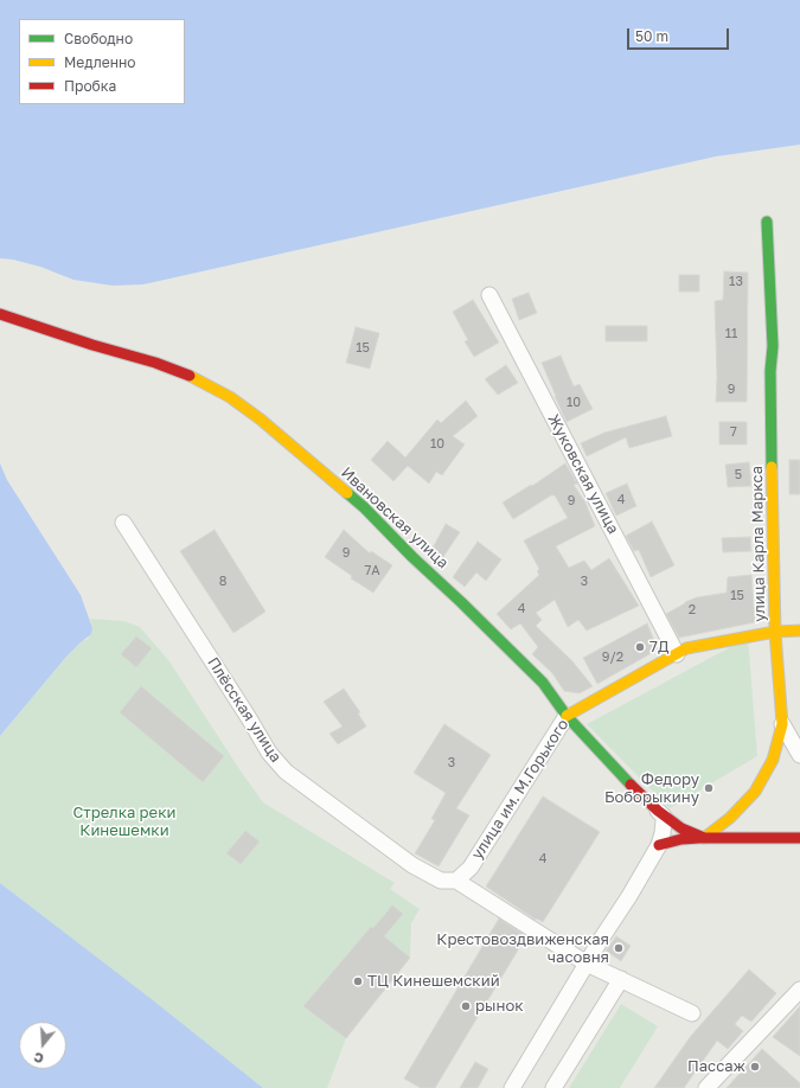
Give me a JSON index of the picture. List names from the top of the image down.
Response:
{
  "streets": {
    "street": [
      "Жуковская улица",
      "Ивановская улица",
      "улица Карла Маркса",
      "Плёсская улица",
      "улица им. М.Горького"
    ]
  },
  "crossings": [
    ["Жуковская улица", "улица им. М.Горького"],
    ["Ивановская улица", "улица Карла Маркса"],
    ["Ивановская улица", "улица им. М.Горького"],
    ["улица Карла Маркса", "улица им. М.Горького"],
    ["Плёсская улица", "улица им. М.Горького"]
  ],
  "parks": ["Стрелка реки Кинешемки"],
  "places": [
    "7Д",
    "Федору Боборыкину",
    "Крестовоздвиженская часовня",
    "ТЦ Кинешемский",
    "рынок",
    "Пассаж"
  ],
  "house_numbers": [
    "13",
    "11",
    "15",
    "9",
    "10",
    "7",
    "10",
    "5",
    "4",
    "9",
    "9",
    "7А",
    "8",
    "3",
    "15",
    "4",
    "2",
    "9/2",
    "3",
    "4"
  ],
  "legend": ["Свободно", "Медленно", "Пробка"],
  "scale_bar": "50 m",
  "north": "bottom"
}
